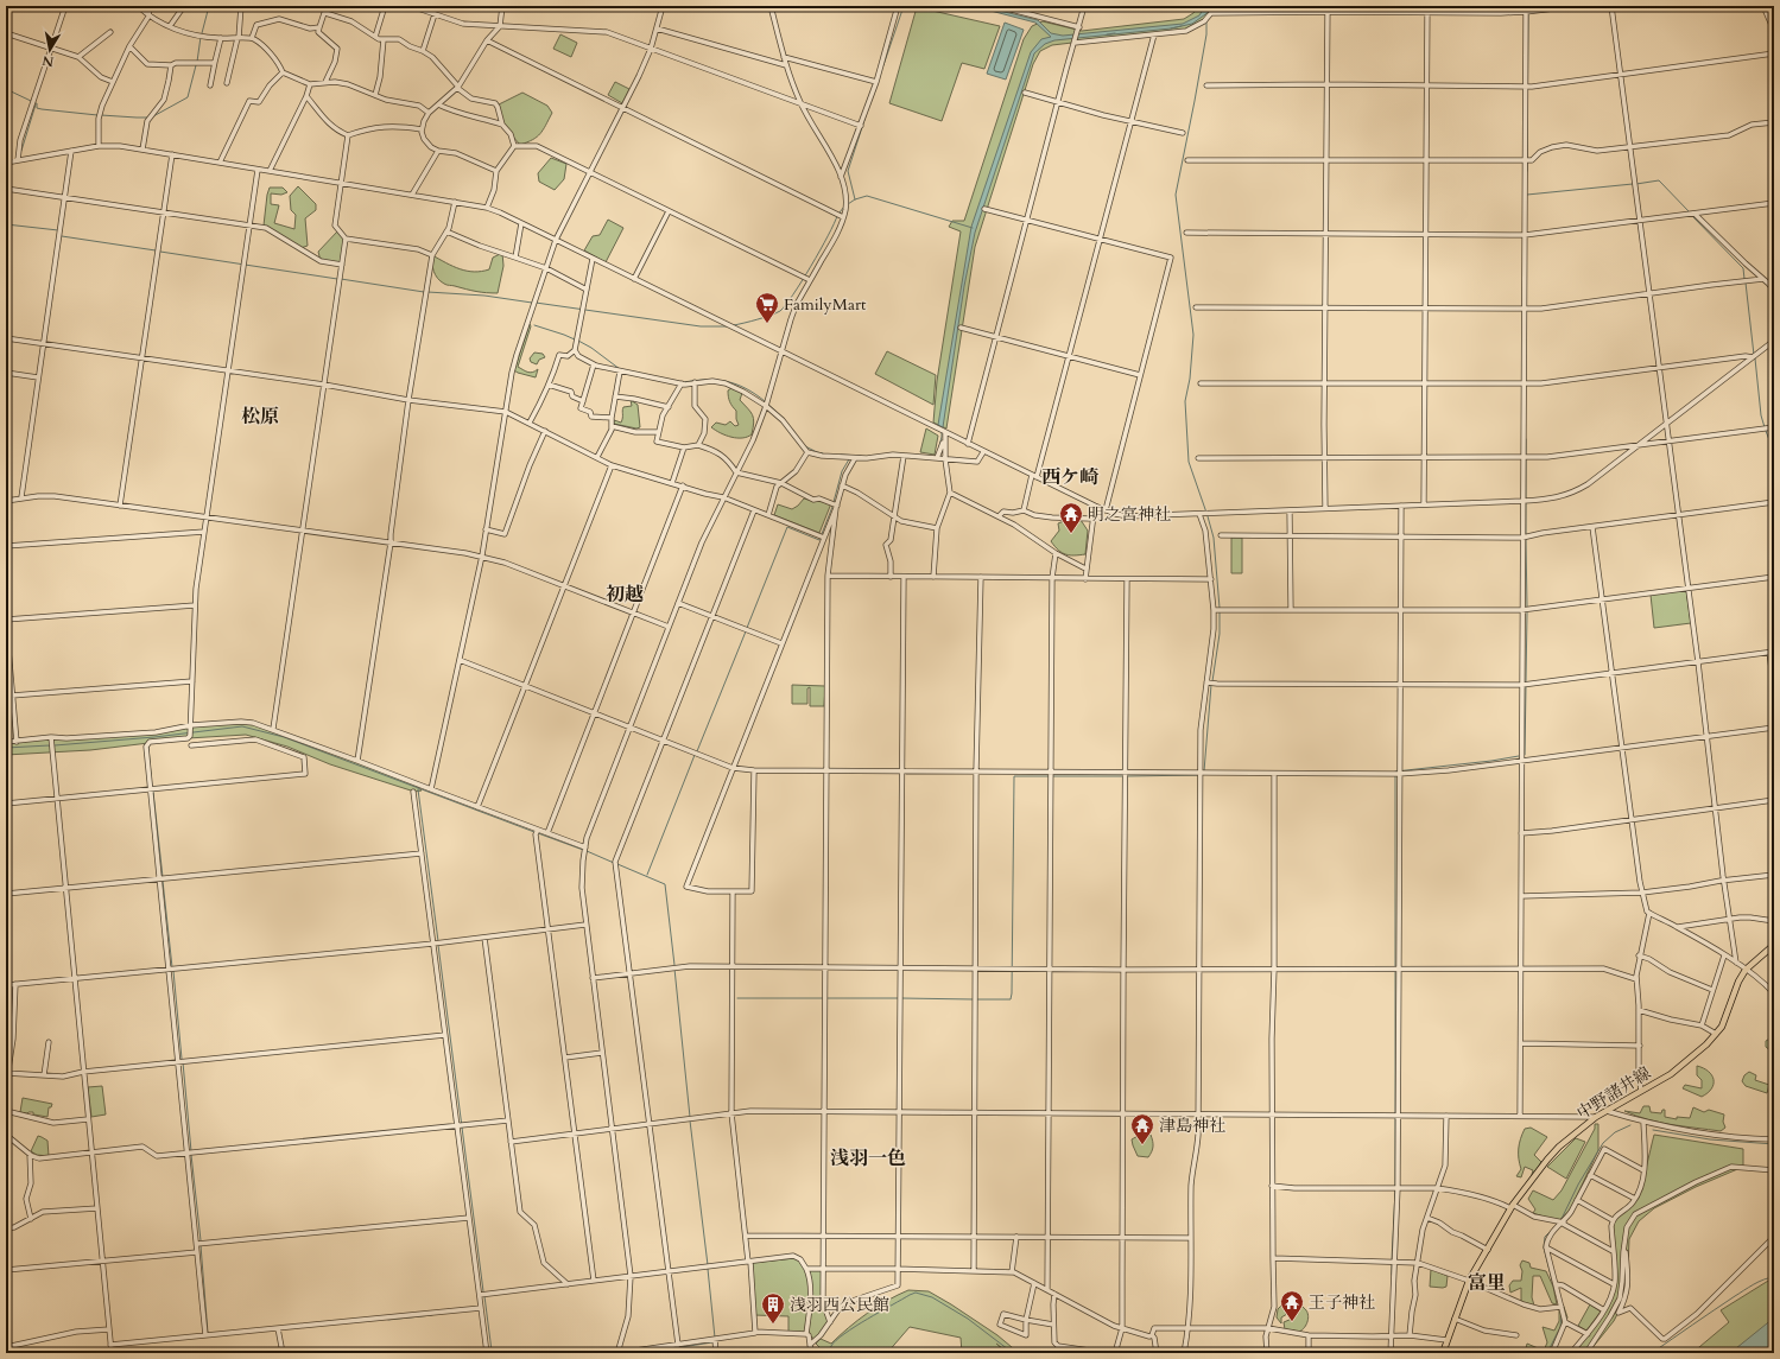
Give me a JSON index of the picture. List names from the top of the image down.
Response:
{
  "streets": {
    "main road": ["中野諸井線"]
  },
  "districts": [
    "松原",
    "西ケ崎",
    "初越",
    "浅羽一色",
    "富里"
  ],
  "places": {
    "supermarket": ["FamilyMart"],
    "temple": ["明之宮神社", "津島神社", "王子神社"],
    "building": ["浅羽西公民館"]
  },
  "north": "bottom"
}
